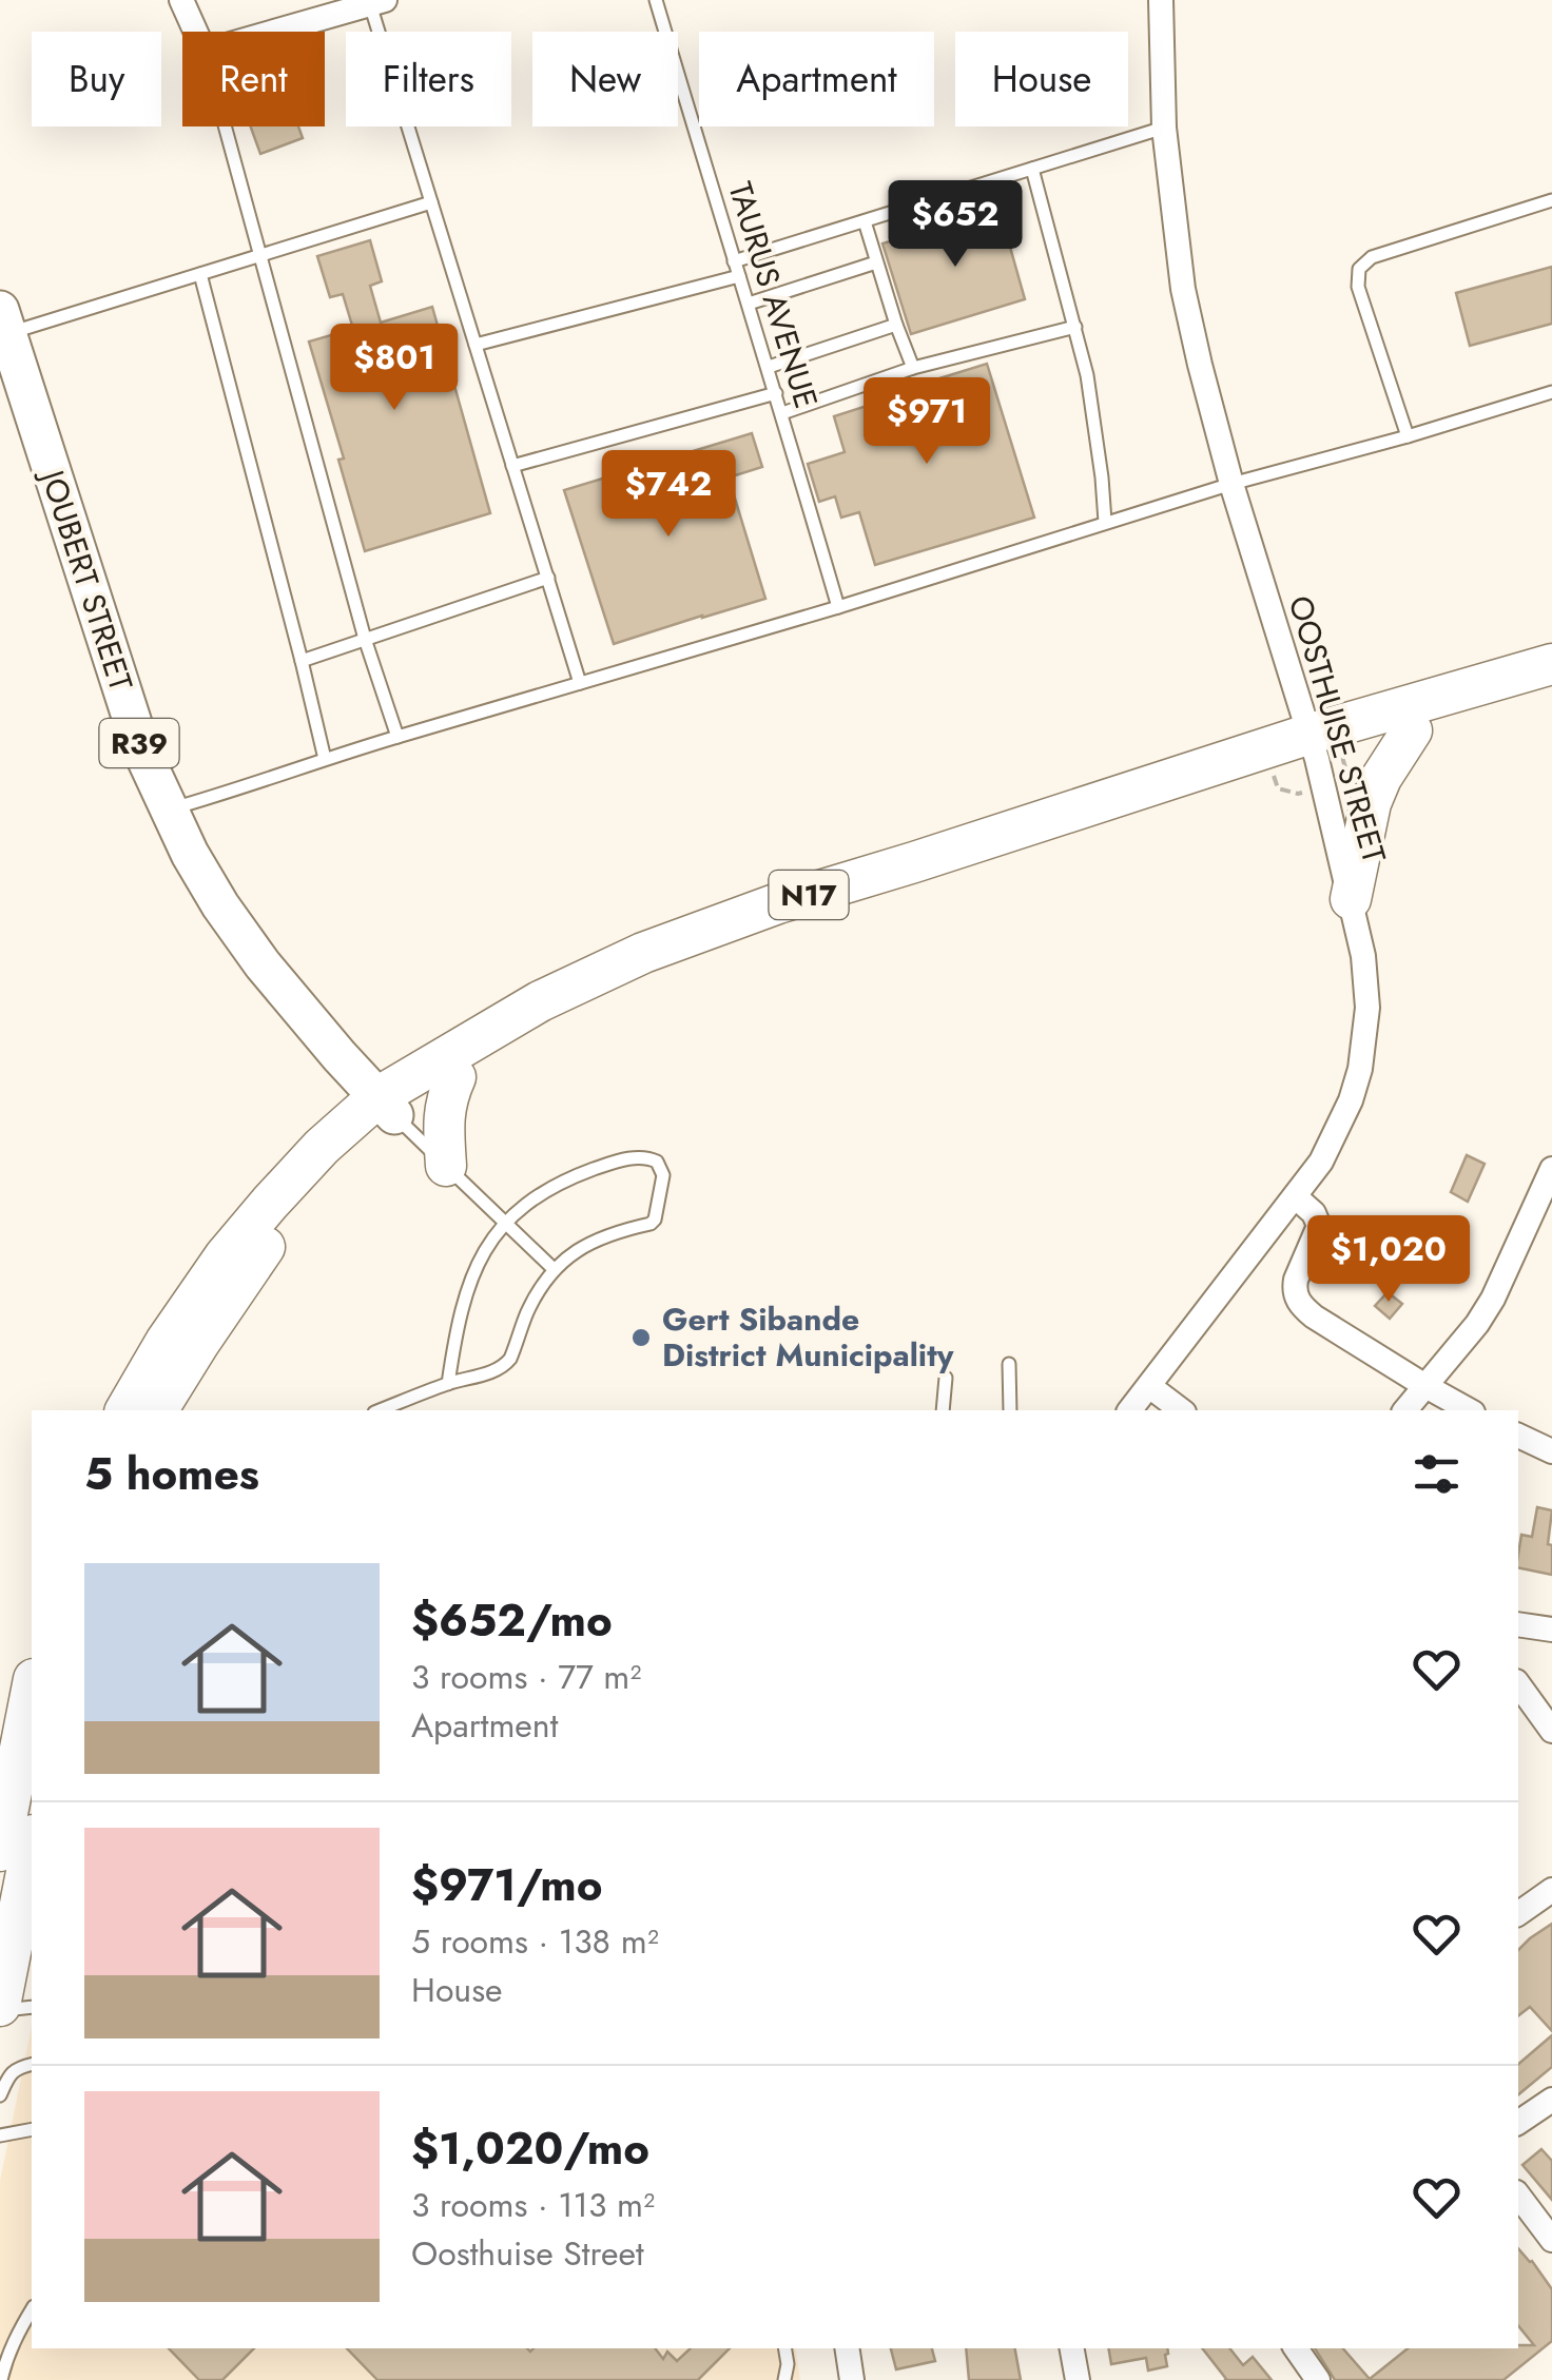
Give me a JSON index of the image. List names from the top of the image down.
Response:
{
  "streets": {
    "highway": ["N17"],
    "main road": ["JOUBERT STREET", "R39"],
    "street": ["OOSTHUISE STREET"],
    "lane": ["TAURUS AVENUE"]
  },
  "crossings": [
    ["JOUBERT STREET", "N17"],
    ["OOSTHUISE STREET", "N17"]
  ],
  "places": ["Gert Sibande District Municipality"],
  "page": {
    "chip": [
      "Buy",
      "Rent",
      "Filters",
      "New",
      "Apartment",
      "House"
    ],
    "price": [
      "$652",
      "$801",
      "$971",
      "$742",
      "$1,020"
    ],
    "heading": "5 homes",
    "list": [
      {
        "name": "$652/mo",
        "note": "3 rooms · 77 m² · Apartment"
      },
      {
        "name": "$971/mo",
        "note": "5 rooms · 138 m² · House"
      },
      {
        "name": "$1,020/mo",
        "note": "3 rooms · 113 m² · Oosthuise Street"
      }
    ]
  }
}
